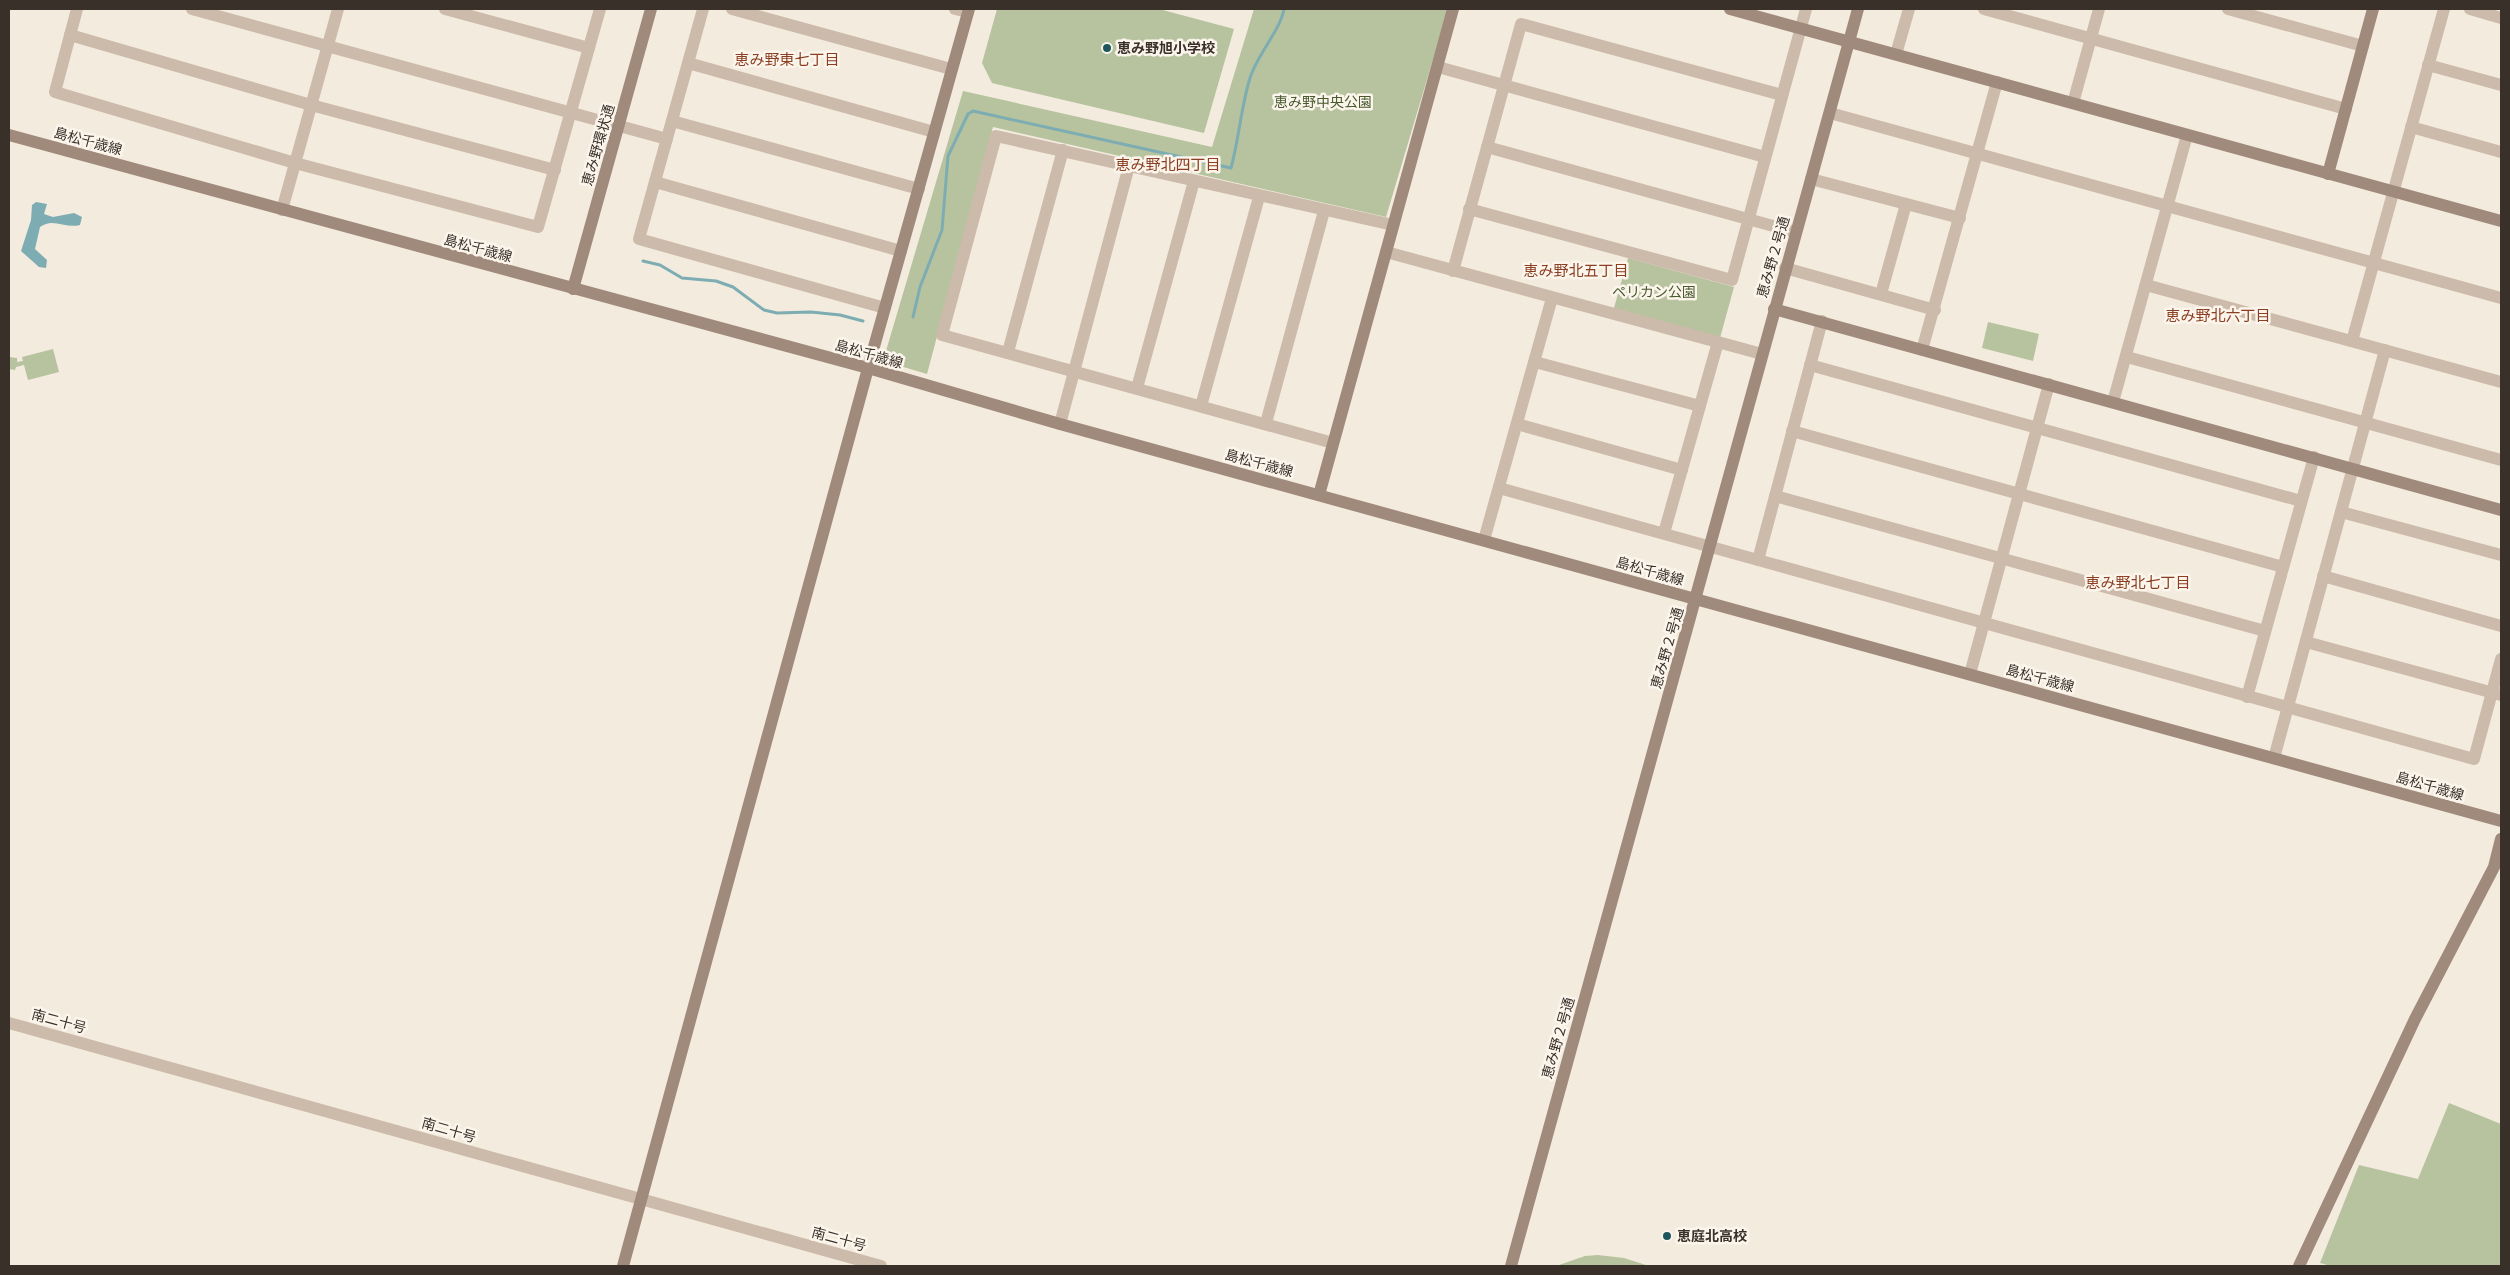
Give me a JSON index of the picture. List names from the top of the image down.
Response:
{
  "streets": {
    "street": [
      "島松千歳線",
      "恵み野環状通",
      "恵み野２号通",
      "南二十号"
    ]
  },
  "crossings": [
    ["島松千歳線", "恵み野環状通"],
    ["島松千歳線", "恵み野２号通"]
  ],
  "districts": [
    "恵み野東七丁目",
    "恵み野北四丁目",
    "恵み野北五丁目",
    "恵み野北六丁目",
    "恵み野北七丁目"
  ],
  "parks": ["恵み野中央公園", "ペリカン公園"],
  "places": ["恵み野旭小学校", "恵庭北高校"]
}
